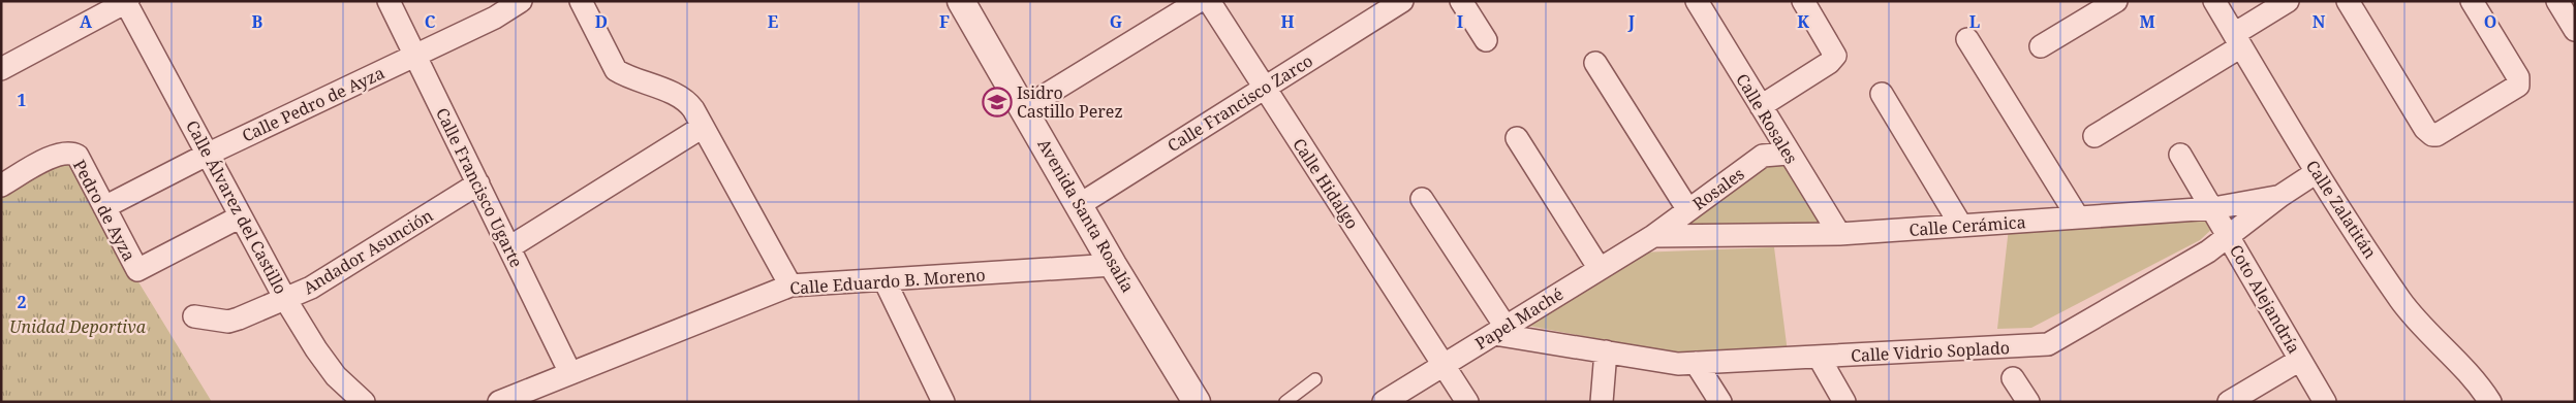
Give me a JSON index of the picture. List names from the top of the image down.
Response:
{
  "streets": {
    "street": [
      "Calle Francisco Zarco",
      "Calle Pedro de Ayza",
      "Calle Rosales",
      "Calle Hidalgo",
      "Calle Francisco Ugarte",
      "Rosales",
      "Calle Álvarez del Castillo",
      "Calle Zalatitán",
      "Pedro de Ayza",
      "Avenida Santa Rosalía",
      "Calle Cerámica",
      "Andador Asunción",
      "Calle Eduardo B. Moreno",
      "Coto Alejandría",
      "Papel Maché",
      "Calle Vidrio Soplado"
    ]
  },
  "crossings": [
    ["Calle Francisco Zarco", "Calle Hidalgo"],
    ["Calle Francisco Zarco", "Avenida Santa Rosalía"],
    ["Calle Pedro de Ayza", "Calle Francisco Ugarte"],
    ["Calle Pedro de Ayza", "Calle Álvarez del Castillo"],
    ["Calle Pedro de Ayza", "Pedro de Ayza"],
    ["Calle Rosales", "Rosales"],
    ["Calle Rosales", "Calle Cerámica"],
    ["Calle Hidalgo", "Papel Maché"],
    ["Calle Francisco Ugarte", "Andador Asunción"],
    ["Calle Francisco Ugarte", "Calle Eduardo B. Moreno"],
    ["Rosales", "Calle Cerámica"],
    ["Rosales", "Papel Maché"],
    ["Calle Álvarez del Castillo", "Pedro de Ayza"],
    ["Calle Álvarez del Castillo", "Andador Asunción"],
    ["Calle Zalatitán", "Calle Vidrio Soplado"],
    ["Avenida Santa Rosalía", "Calle Eduardo B. Moreno"],
    ["Calle Cerámica", "Coto Alejandría"],
    ["Calle Cerámica", "Papel Maché"],
    ["Calle Cerámica", "Calle Vidrio Soplado"],
    ["Coto Alejandría", "Calle Vidrio Soplado"],
    ["Papel Maché", "Calle Vidrio Soplado"]
  ],
  "parks": ["Unidad Deportiva"],
  "places": {
    "school or university": ["Isidro Castillo Perez"]
  },
  "grid": {
    "columns": [
      "A",
      "B",
      "C",
      "D",
      "E",
      "F",
      "G",
      "H",
      "I",
      "J",
      "K",
      "L",
      "M",
      "N",
      "O"
    ],
    "rows": ["1", "2"]
  }
}
